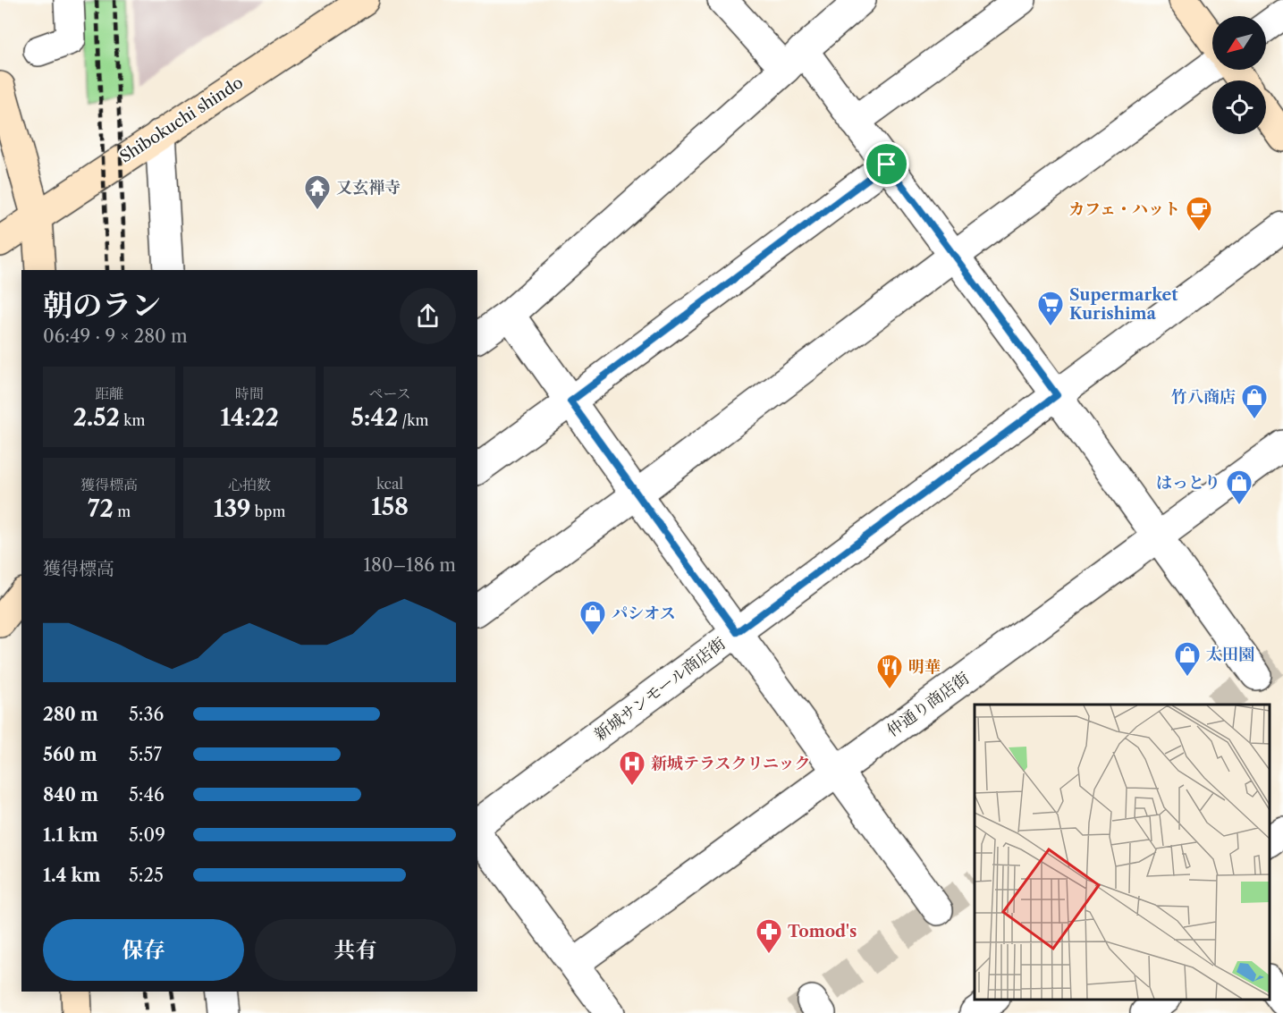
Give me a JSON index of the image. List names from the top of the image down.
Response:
{
  "streets": {
    "street": ["Shibokuchi shindo", "新城サンモール商店街", "仲通り商店街"]
  },
  "places": {
    "temple": ["又玄禅寺"],
    "cafe": ["カフェ・ハット"],
    "supermarket": ["Supermarket Kurishima"],
    "shop": [
      "竹八商店",
      "はっとり",
      "パシオス",
      "太田園"
    ],
    "restaurant": ["明華"],
    "hospital": ["新城テラスクリニック"],
    "pharmacy": ["Tomod's"]
  },
  "north": "bottom left",
  "page": {
    "heading": ["朝のラン", "06:49 · 9 × 280 m"],
    "stats": [
      ["距離", "2.52 km"],
      ["時間", "14:22"],
      ["ペース", "5:42 /km"],
      ["獲得標高", "72 m"],
      ["心拍数", "139 bpm"],
      ["kcal", "158"]
    ],
    "chart": ["獲得標高", "180–186 m"],
    "list": [
      {
        "name": "280 m",
        "note": "5:36"
      },
      {
        "name": "560 m",
        "note": "5:57"
      },
      {
        "name": "840 m",
        "note": "5:46"
      },
      {
        "name": "1.1 km",
        "note": "5:09"
      },
      {
        "name": "1.4 km",
        "note": "5:25"
      }
    ],
    "buttons": ["保存", "共有"]
  }
}
